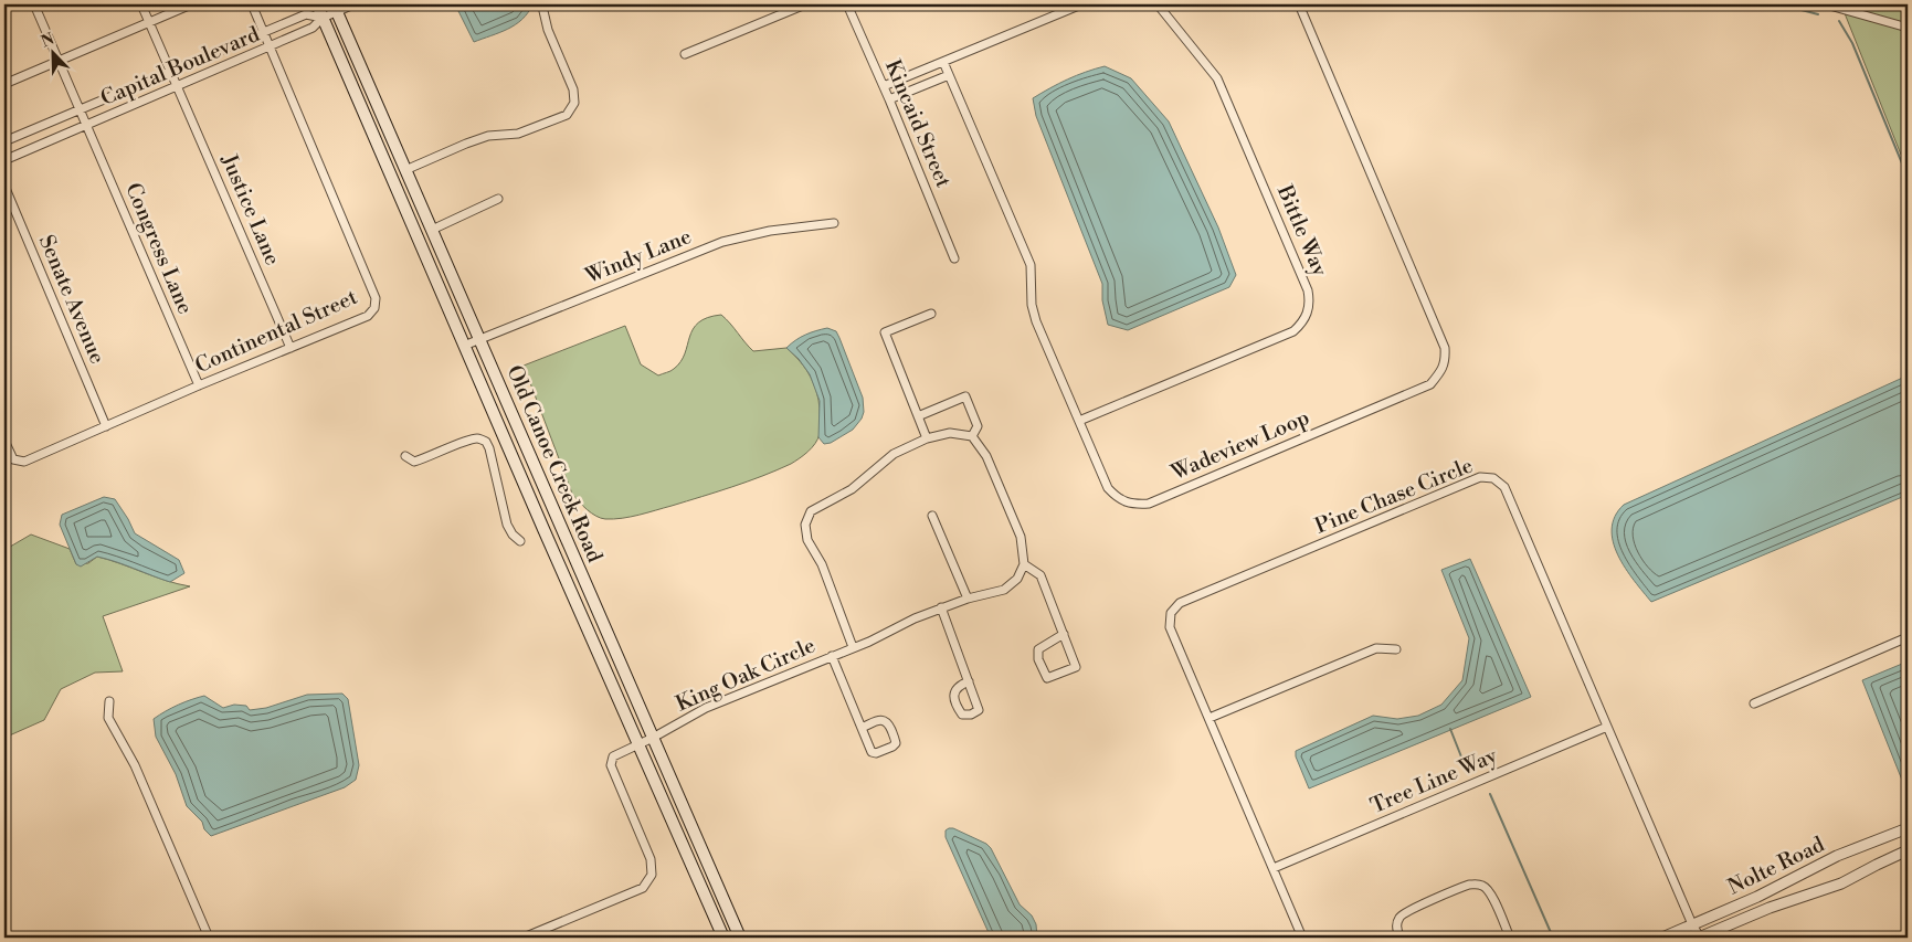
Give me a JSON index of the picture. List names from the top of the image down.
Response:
{
  "streets": {
    "main road": ["Old Canoe Creek Road"],
    "street": [
      "Capital Boulevard",
      "Kincaid Street",
      "Justice Lane",
      "Bittle Way",
      "Congress Lane",
      "Windy Lane",
      "Senate Avenue",
      "Continental Street",
      "Wadeview Loop",
      "Pine Chase Circle",
      "King Oak Circle",
      "Tree Line Way",
      "Nolte Road"
    ]
  },
  "crossings": [
    ["Capital Boulevard", "Justice Lane"],
    ["Capital Boulevard", "Congress Lane"],
    ["Capital Boulevard", "Continental Street"],
    ["Capital Boulevard", "Old Canoe Creek Road"],
    ["Justice Lane", "Continental Street"],
    ["Bittle Way", "Wadeview Loop"],
    ["Congress Lane", "Continental Street"],
    ["Windy Lane", "Old Canoe Creek Road"],
    ["Senate Avenue", "Continental Street"],
    ["Old Canoe Creek Road", "King Oak Circle"],
    ["Pine Chase Circle", "Tree Line Way"],
    ["Pine Chase Circle", "Nolte Road"]
  ],
  "north": "top left"
}
